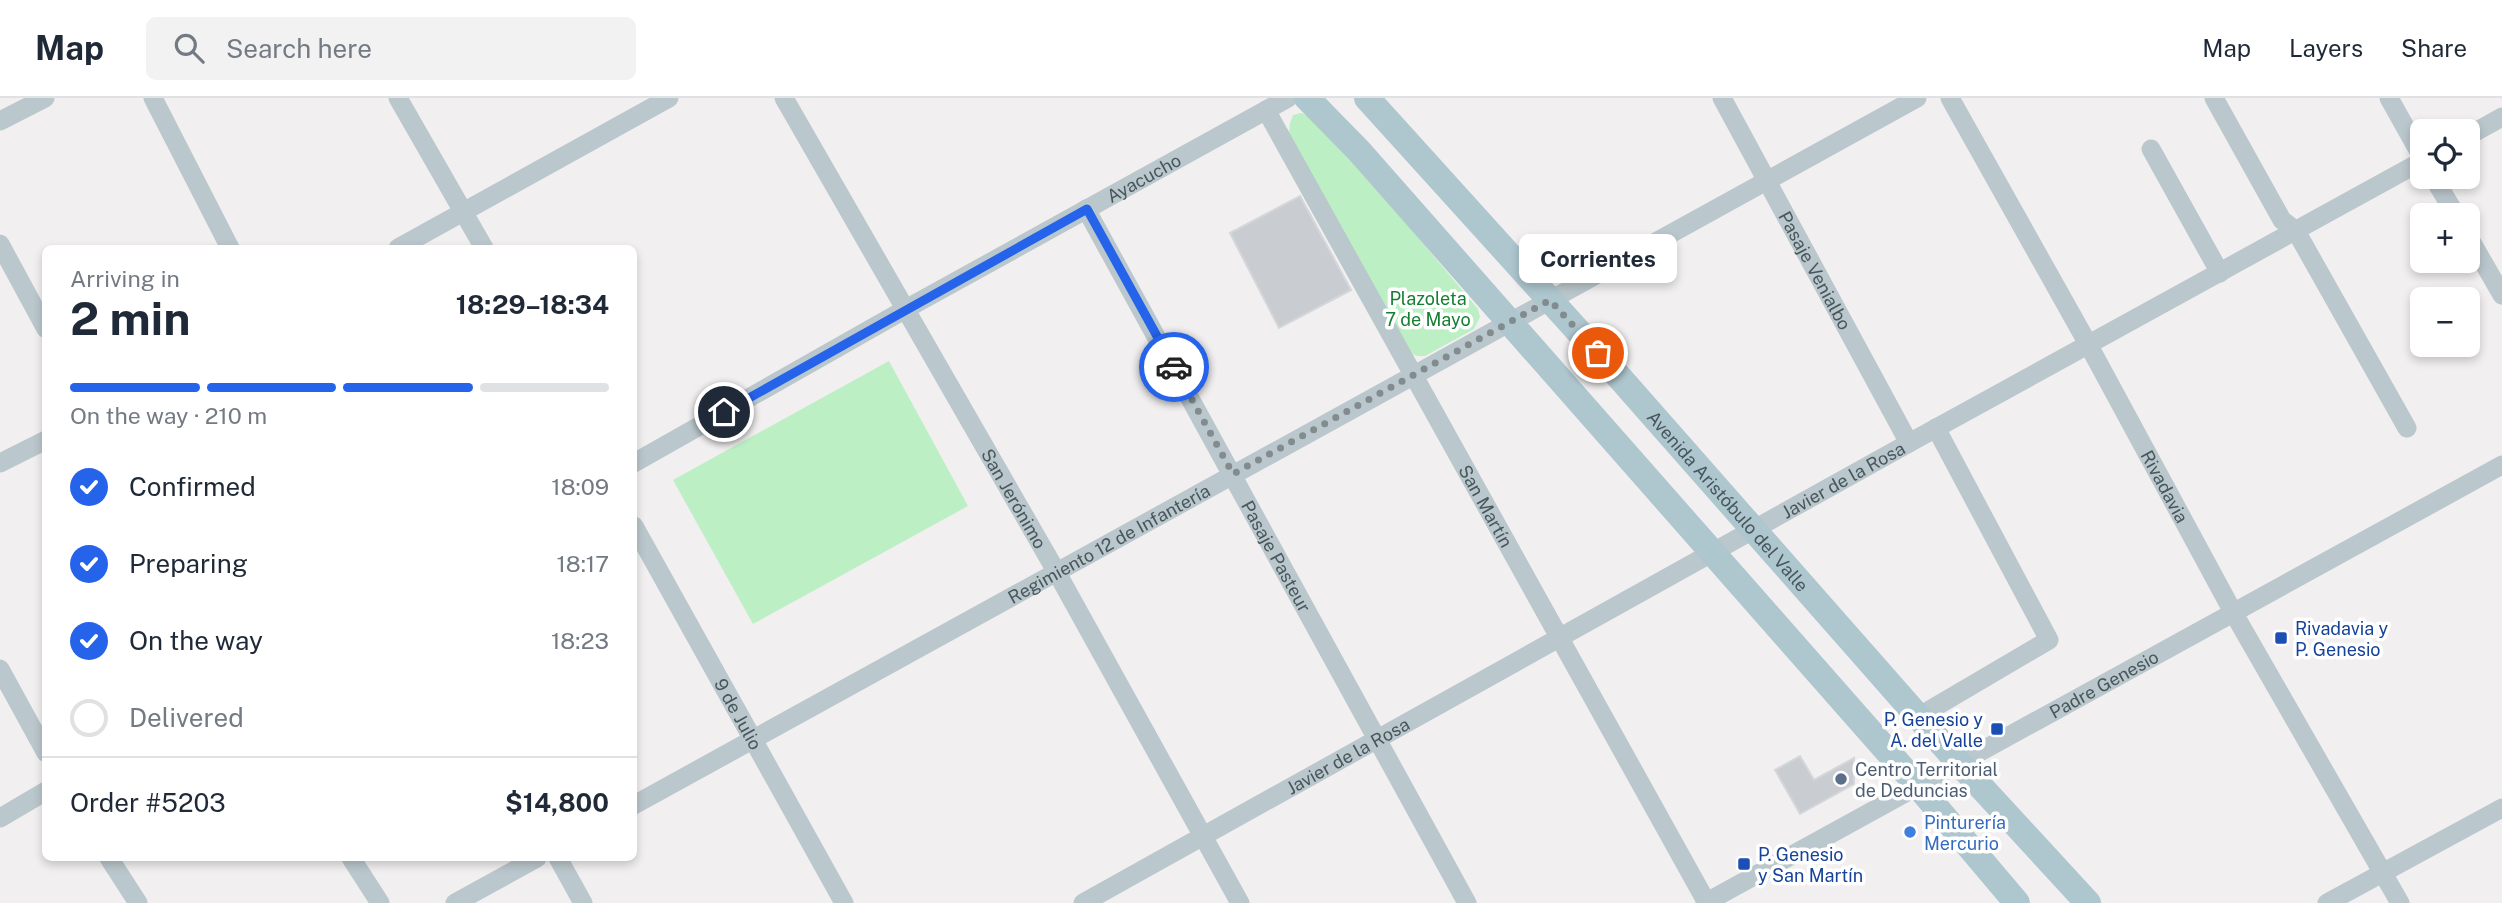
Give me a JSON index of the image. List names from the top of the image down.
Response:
{
  "streets": {
    "main road": ["Avenida Aristóbulo del Valle"],
    "street": [
      "Ayacucho",
      "Pasaje Venialbo",
      "Javier de la Rosa",
      "Rivadavia",
      "San Jerónimo",
      "San Martín",
      "Regimiento 12 de Infantería",
      "Pasaje Pasteur",
      "Padre Genesio",
      "9 de Julio"
    ]
  },
  "crossings": [
    ["Ayacucho", "San Jerónimo"],
    ["Ayacucho", "San Martín"],
    ["Ayacucho", "Pasaje Pasteur"],
    ["Pasaje Venialbo", "Javier de la Rosa"],
    ["Pasaje Venialbo", "Regimiento 12 de Infantería"],
    ["Javier de la Rosa", "Rivadavia"],
    ["Javier de la Rosa", "San Jerónimo"],
    ["Javier de la Rosa", "Avenida Aristóbulo del Valle"],
    ["Javier de la Rosa", "San Martín"],
    ["Javier de la Rosa", "Pasaje Pasteur"],
    ["Rivadavia", "Padre Genesio"],
    ["San Jerónimo", "Regimiento 12 de Infantería"],
    ["Avenida Aristóbulo del Valle", "Regimiento 12 de Infantería"],
    ["Avenida Aristóbulo del Valle", "Padre Genesio"],
    ["San Martín", "Regimiento 12 de Infantería"],
    ["San Martín", "Padre Genesio"],
    ["Regimiento 12 de Infantería", "Pasaje Pasteur"],
    ["Regimiento 12 de Infantería", "9 de Julio"]
  ],
  "parks": ["Plazoleta 7 de Mayo"],
  "places": {
    "other": ["Corrientes", "Centro Territorial de Deduncias", "Pinturería Mercurio"],
    "transit": ["Rivadavia y P. Genesio", "P. Genesio y A. del Valle", "P. Genesio y San Martín"]
  },
  "page": {
    "header": "Map",
    "search": "Search here",
    "nav": ["Map", "Layers", "Share"],
    "map_buttons": ["+", "−"],
    "bubble": "Corrientes",
    "heading": ["2 min", "Arriving in", "18:29–18:34"],
    "panel": ["Order #5203", "$14,800"],
    "bar": "On the way · 210 m",
    "list": [
      ["Confirmed", "18:09"],
      ["Preparing", "18:17"],
      ["On the way", "18:23"],
      "Delivered"
    ]
  }
}
